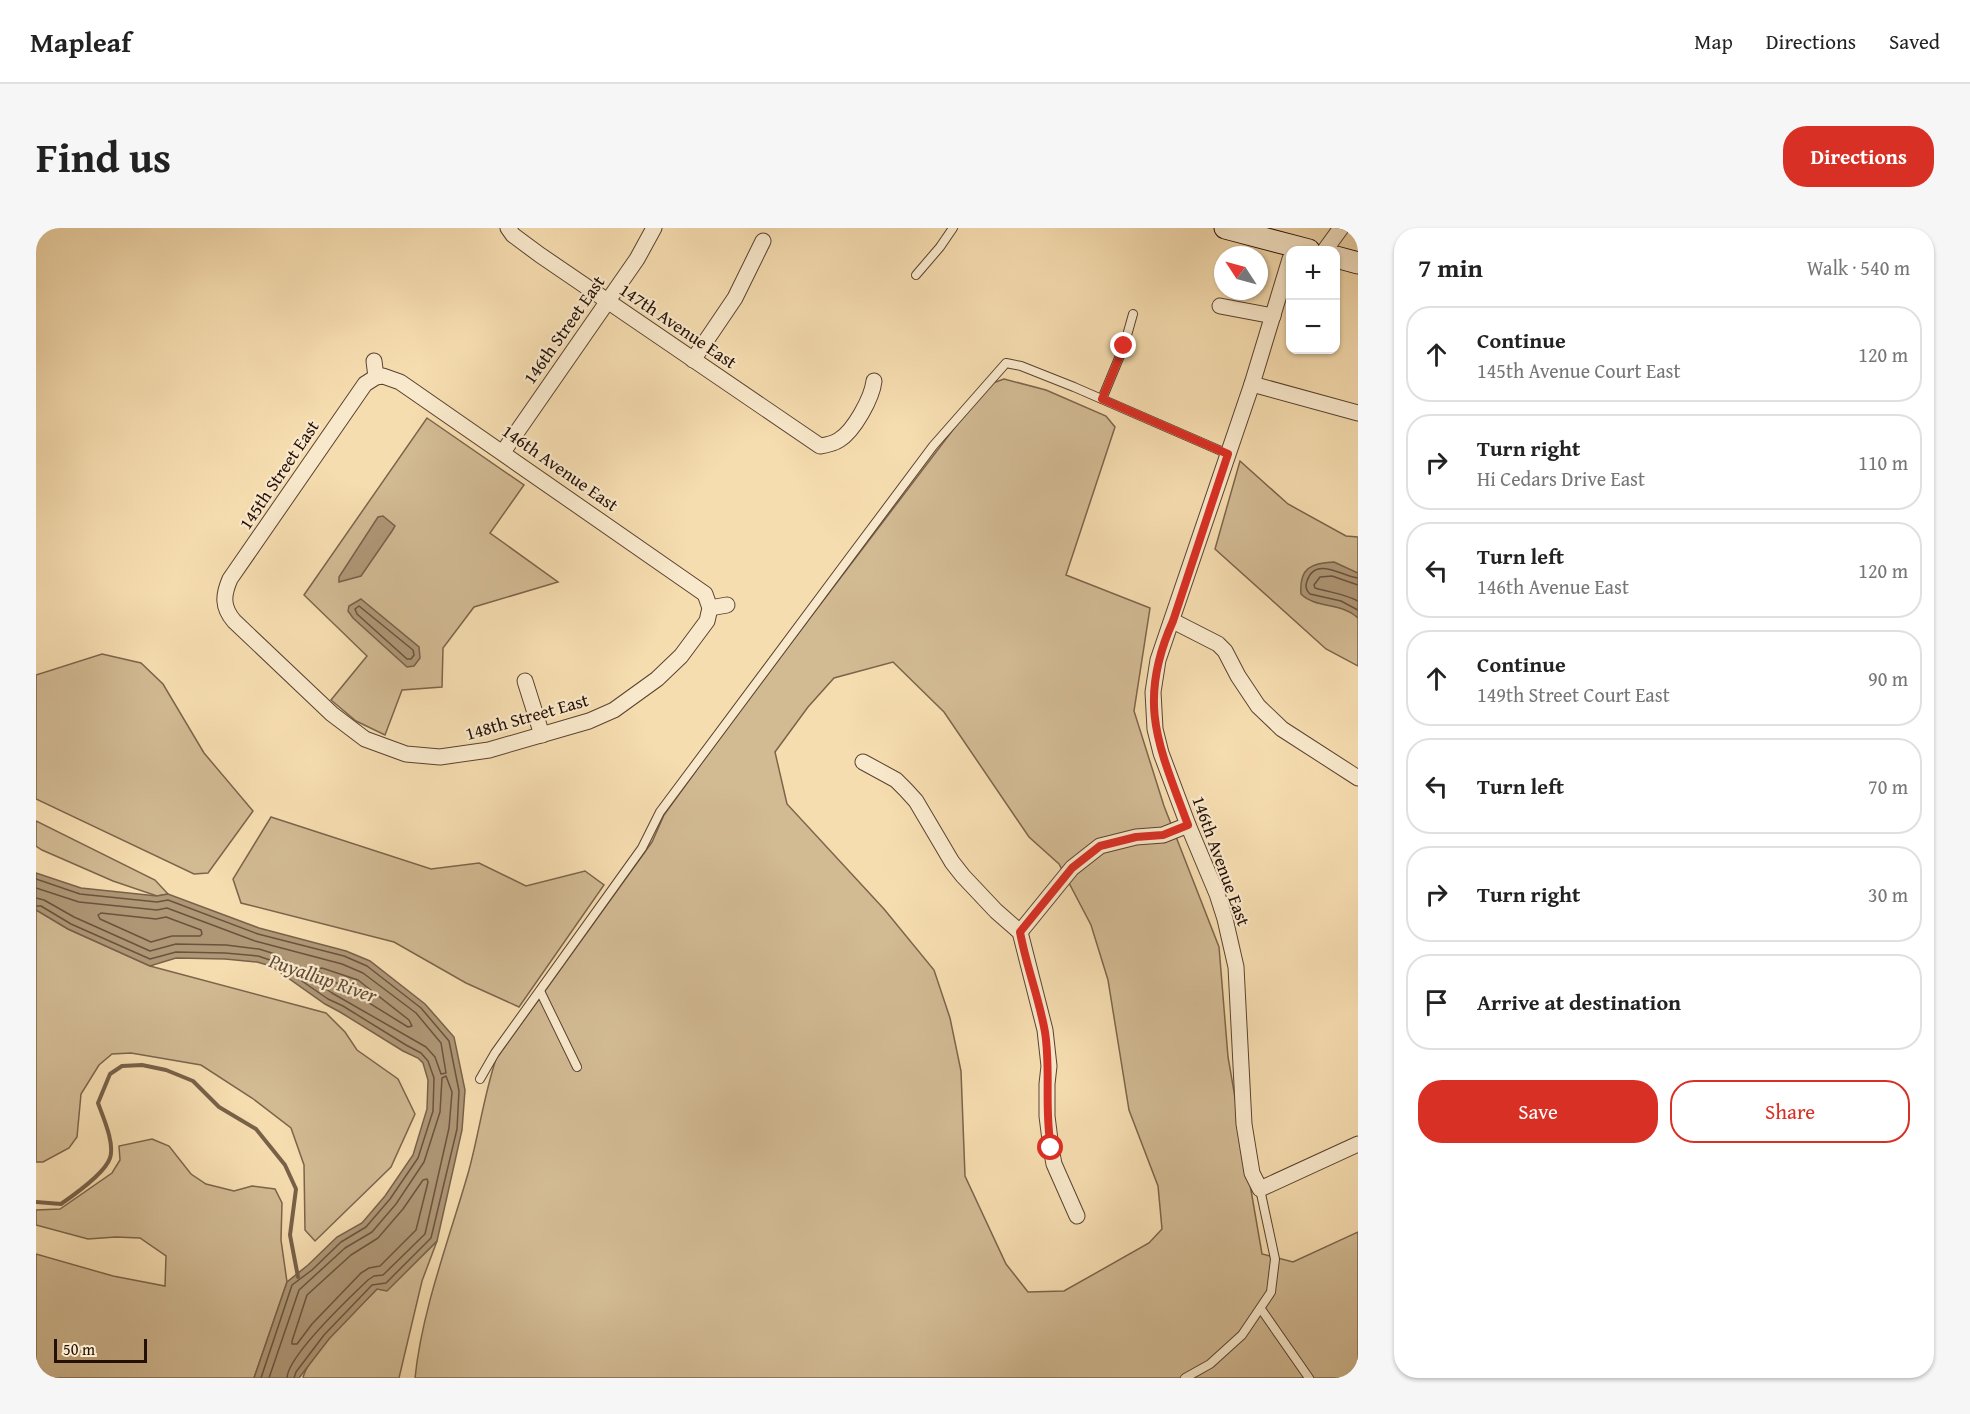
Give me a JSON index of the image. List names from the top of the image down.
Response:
{
  "streets": {
    "street": [
      "147th Avenue East",
      "146th Street East",
      "146th Avenue East",
      "145th Street East",
      "148th Street East"
    ]
  },
  "crossings": [
    ["147th Avenue East", "146th Street East"],
    ["146th Street East", "146th Avenue East"],
    ["146th Avenue East", "145th Street East"],
    ["146th Avenue East", "148th Street East"],
    ["145th Street East", "148th Street East"]
  ],
  "water": ["Puyallup River"],
  "scale_bar": "50 m",
  "north": "top left",
  "page": {
    "header": "Mapleaf",
    "nav": ["Map", "Directions", "Saved"],
    "title": "Find us",
    "buttons": [
      "Directions",
      ["Save", "Share"]
    ],
    "heading": ["7 min", "Walk · 540 m"],
    "map_buttons": ["+", "−"],
    "list": [
      ["Continue", "145th Avenue Court East", "120 m"],
      ["Turn right", "Hi Cedars Drive East", "110 m"],
      ["Turn left", "146th Avenue East", "120 m"],
      ["Continue", "149th Street Court East", "90 m"],
      ["Turn left", "70 m"],
      ["Turn right", "30 m"],
      "Arrive at destination"
    ],
    "scale": "50 m"
  }
}
